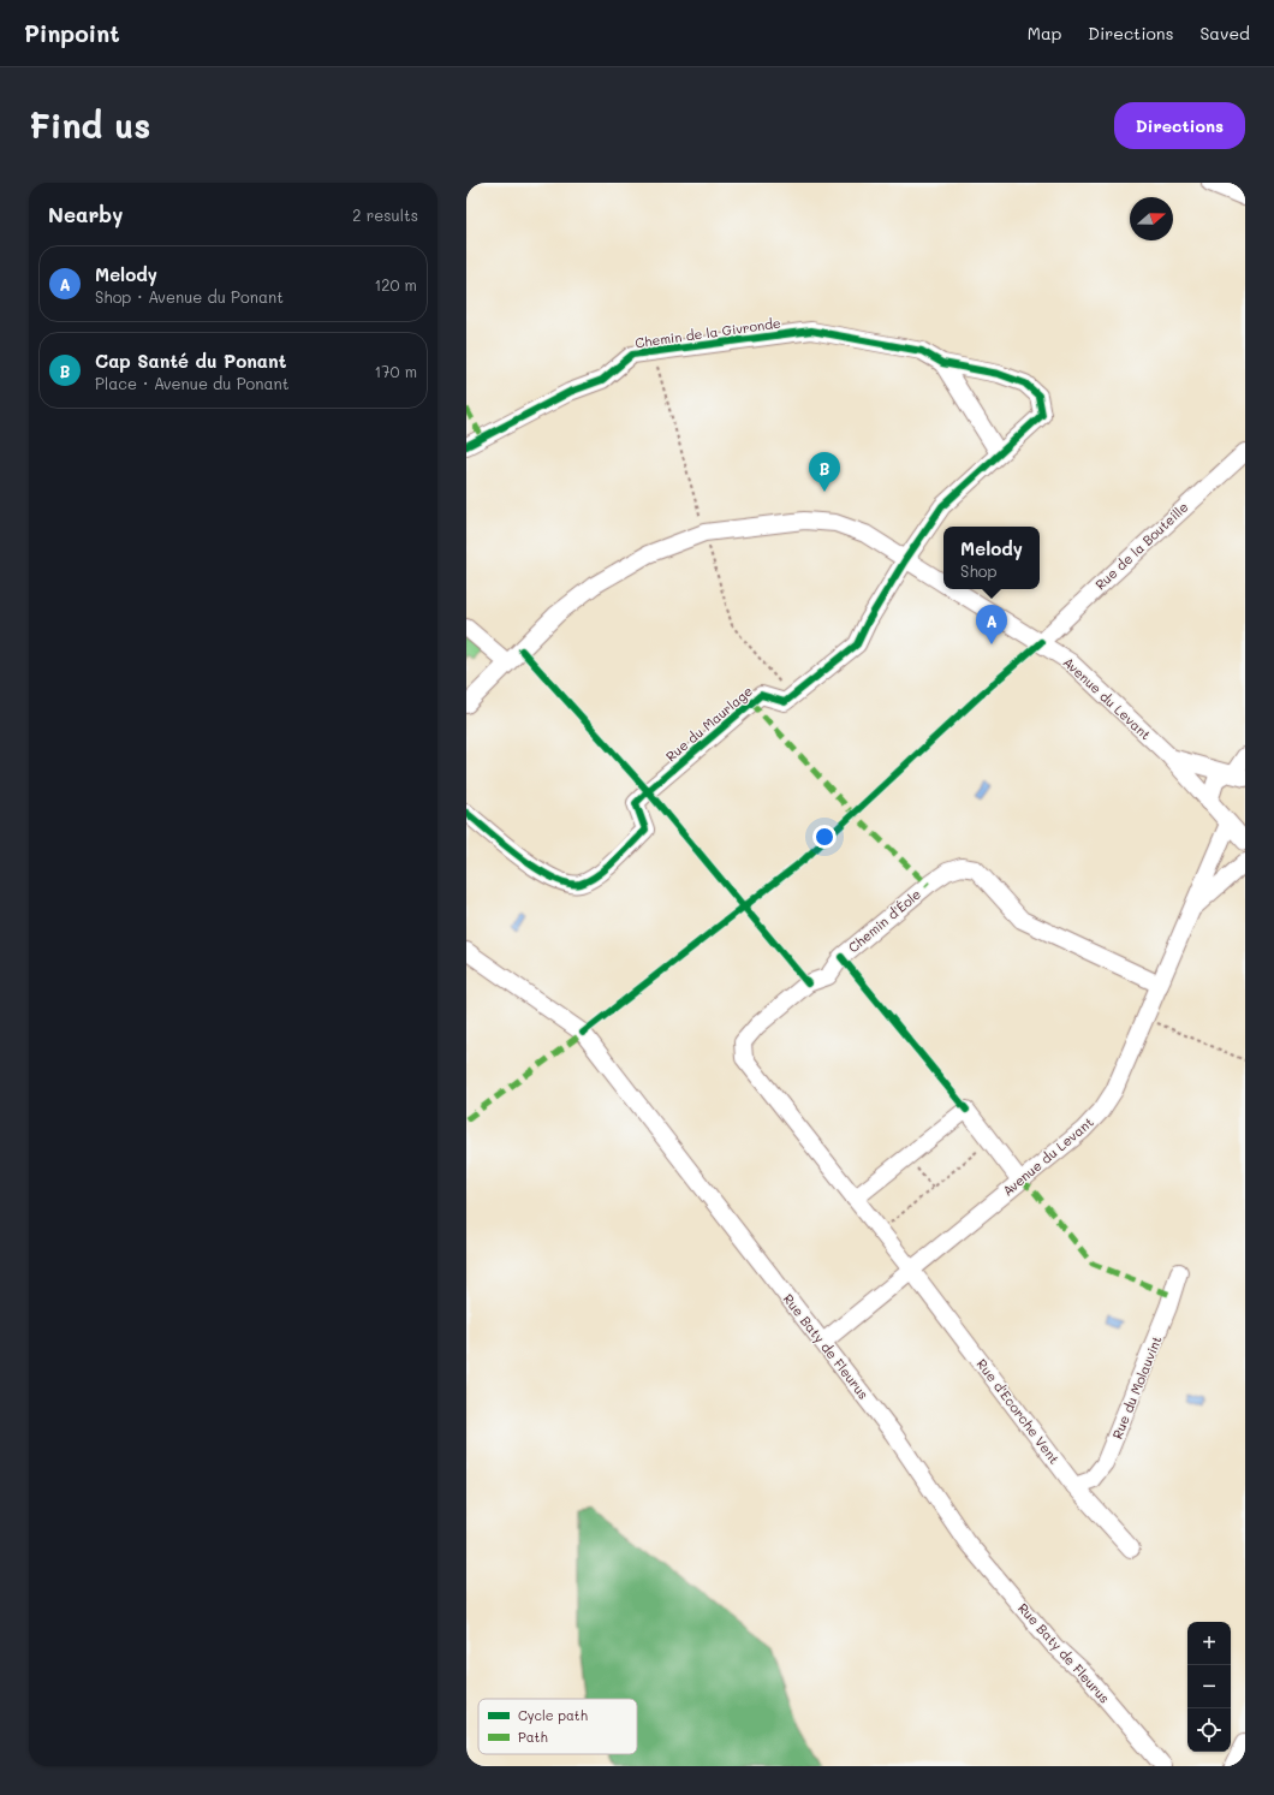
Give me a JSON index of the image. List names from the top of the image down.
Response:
{
  "streets": {
    "street": [
      "Chemin de la Givronde",
      "Rue de la Bouteille",
      "Avenue du Levant",
      "Rue du Maurlage",
      "Chemin d'Éole",
      "Rue Baty de Fleurus",
      "Rue du Molauvint",
      "Rue d'Ecorche Vent"
    ]
  },
  "crossings": [
    ["Chemin de la Givronde", "Rue du Maurlage"],
    ["Rue de la Bouteille", "Avenue du Levant"],
    ["Avenue du Levant", "Rue du Maurlage"],
    ["Avenue du Levant", "Chemin d'Éole"],
    ["Avenue du Levant", "Rue Baty de Fleurus"],
    ["Avenue du Levant", "Rue d'Ecorche Vent"],
    ["Chemin d'Éole", "Rue d'Ecorche Vent"],
    ["Rue du Molauvint", "Rue d'Ecorche Vent"]
  ],
  "legend": ["Cycle path", "Path"],
  "north": "right",
  "page": {
    "header": "Pinpoint",
    "nav": ["Map", "Directions", "Saved"],
    "buttons": "Directions",
    "title": "Find us",
    "heading": ["Nearby", "2 results"],
    "list": [
      {
        "mark": "A",
        "name": "Melody",
        "note": "Shop · Avenue du Ponant",
        "value": "120 m"
      },
      {
        "mark": "B",
        "name": "Cap Santé du Ponant",
        "note": "Place · Avenue du Ponant",
        "value": "170 m"
      }
    ],
    "pins": ["B", "A"],
    "popup": ["Melody", "Shop"],
    "map_buttons": ["+", "−"]
  }
}
